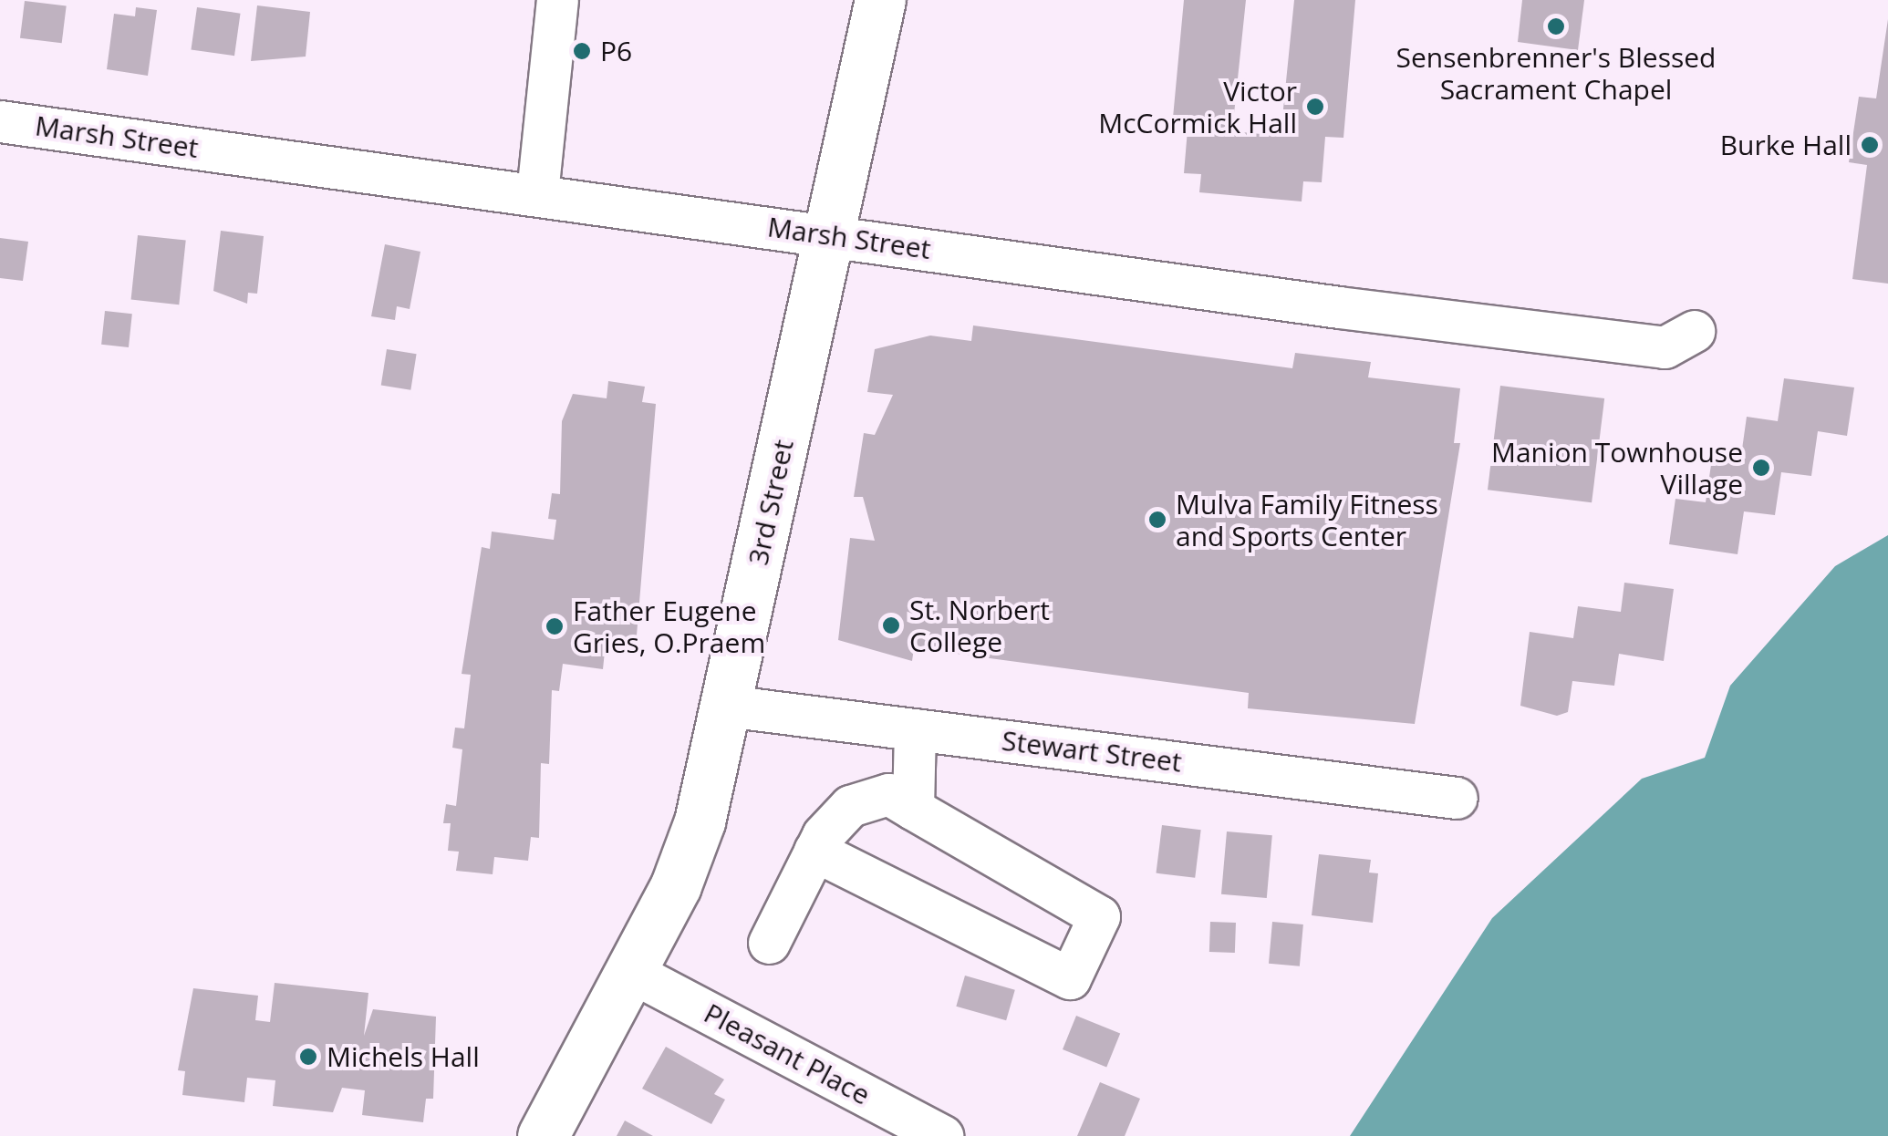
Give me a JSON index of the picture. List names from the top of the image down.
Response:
{
  "streets": {
    "main road": ["3rd Street"],
    "street": ["Marsh Street", "Stewart Street", "Pleasant Place"]
  },
  "crossings": [
    ["Marsh Street", "3rd Street"],
    ["3rd Street", "Stewart Street"],
    ["3rd Street", "Pleasant Place"]
  ],
  "places": [
    "Sensenbrenner's Blessed Sacrament Chapel",
    "P6",
    "Victor McCormick Hall",
    "Burke Hall",
    "Manion Townhouse Village",
    "Mulva Family Fitness and Sports Center",
    "St. Norbert College",
    "Father Eugene Gries, O.Praem",
    "Michels Hall"
  ]
}
